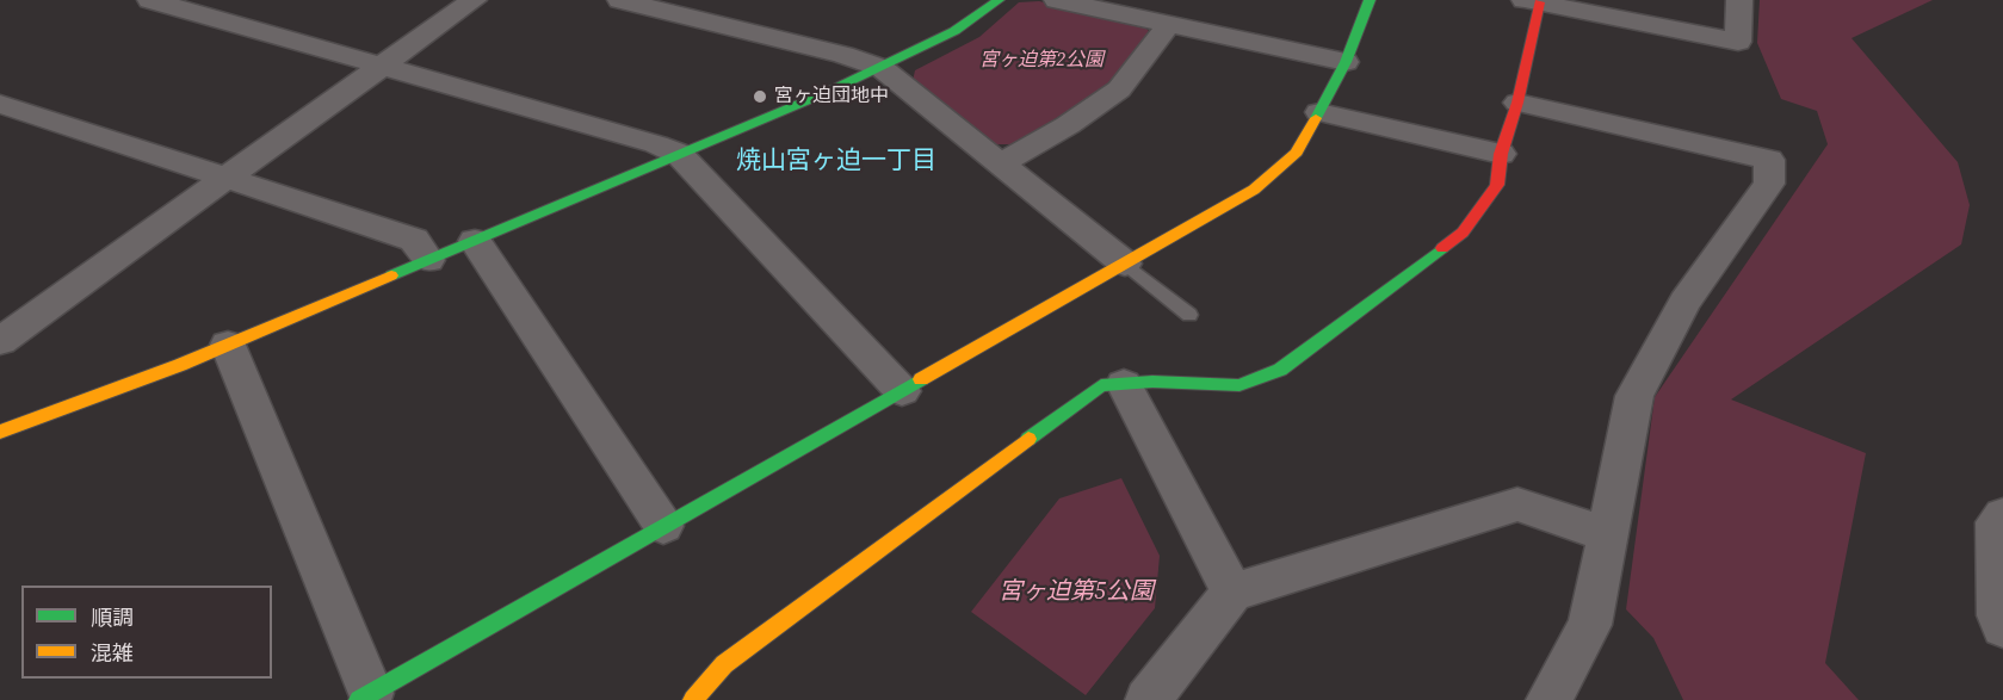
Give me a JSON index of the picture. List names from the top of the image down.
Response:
{
  "districts": ["焼山宮ヶ迫一丁目"],
  "parks": ["宮ヶ迫第2公園", "宮ヶ迫第5公園"],
  "places": ["宮ヶ迫団地中"],
  "legend": ["順調", "混雑"]
}
